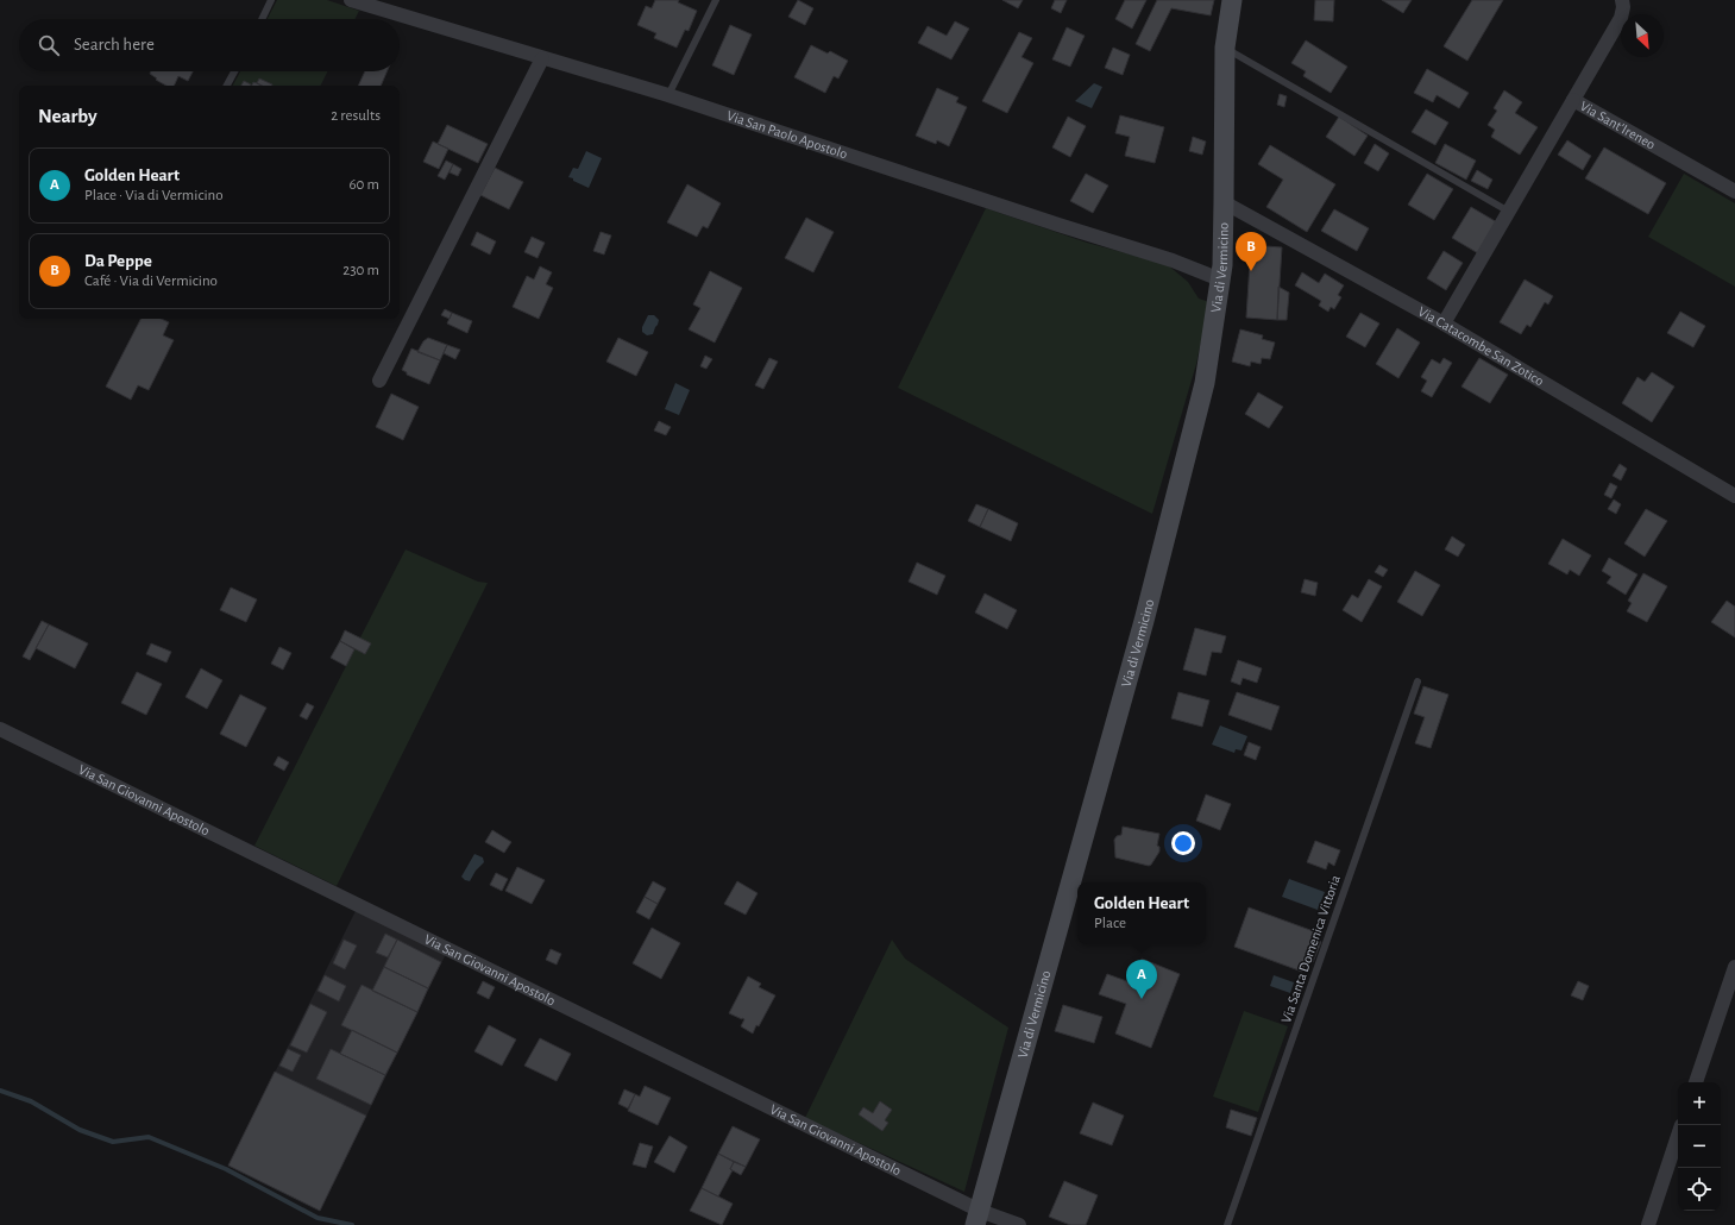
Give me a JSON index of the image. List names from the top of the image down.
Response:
{
  "streets": {
    "main road": ["Via di Vermicino"],
    "street": [
      "Via Sant'Ireneo",
      "Via San Paolo Apostolo",
      "Via Catacombe San Zotico",
      "Via San Giovanni Apostolo"
    ],
    "lane": ["Via Santa Domenica Vittoria"]
  },
  "crossings": [
    ["Via San Paolo Apostolo", "Via di Vermicino"],
    ["Via di Vermicino", "Via Catacombe San Zotico"],
    ["Via di Vermicino", "Via San Giovanni Apostolo"]
  ],
  "north": "bottom right",
  "page": {
    "search": "Search here",
    "heading": ["Nearby", "2 results"],
    "list": [
      {
        "mark": "A",
        "name": "Golden Heart",
        "note": "Place · Via di Vermicino",
        "value": "60 m"
      },
      {
        "mark": "B",
        "name": "Da Peppe",
        "note": "Café · Via di Vermicino",
        "value": "230 m"
      }
    ],
    "pins": ["B", "A"],
    "popup": ["Golden Heart", "Place"],
    "map_buttons": ["+", "−"]
  }
}
